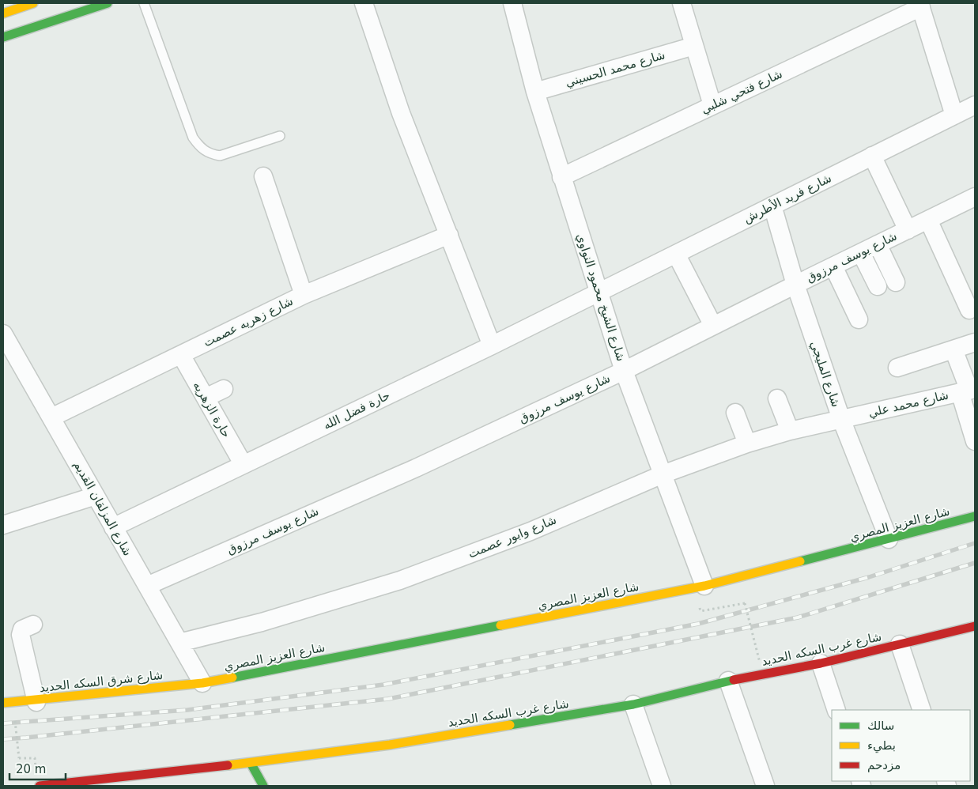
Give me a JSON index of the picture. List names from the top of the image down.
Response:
{
  "streets": {
    "street": [
      "شارع محمد الحسيني",
      "شارع فتحي شلبي",
      "شارع فريد الأطرش",
      "شارع يوسف مرزوق",
      "شارع الشيخ محمود النواوي",
      "شارع زهريه عصمت",
      "شارع المليجي",
      "شارع محمد علي",
      "حارة الزهريه",
      "حارة فضل الله",
      "شارع المزلقان القديم",
      "شارع العزيز المصري",
      "شارع وابور عصمت",
      "شارع غرب السكه الحديد",
      "شارع شرق السكه الحديد"
    ]
  },
  "crossings": [
    ["شارع محمد الحسيني", "شارع الشيخ محمود النواوي"],
    ["شارع فتحي شلبي", "شارع الشيخ محمود النواوي"],
    ["شارع فريد الأطرش", "شارع الشيخ محمود النواوي"],
    ["شارع فريد الأطرش", "شارع المليجي"],
    ["شارع فريد الأطرش", "حارة فضل الله"],
    ["شارع يوسف مرزوق", "شارع الشيخ محمود النواوي"],
    ["شارع يوسف مرزوق", "شارع المليجي"],
    ["شارع يوسف مرزوق", "شارع المزلقان القديم"],
    ["شارع الشيخ محمود النواوي", "حارة فضل الله"],
    ["شارع الشيخ محمود النواوي", "شارع العزيز المصري"],
    ["شارع الشيخ محمود النواوي", "شارع وابور عصمت"],
    ["شارع زهريه عصمت", "حارة الزهريه"],
    ["شارع زهريه عصمت", "شارع المزلقان القديم"],
    ["شارع المليجي", "شارع محمد علي"],
    ["شارع المليجي", "شارع العزيز المصري"],
    ["شارع المليجي", "شارع وابور عصمت"],
    ["شارع محمد علي", "شارع وابور عصمت"],
    ["حارة الزهريه", "حارة فضل الله"],
    ["حارة فضل الله", "شارع المزلقان القديم"],
    ["شارع المزلقان القديم", "شارع العزيز المصري"],
    ["شارع المزلقان القديم", "شارع وابور عصمت"],
    ["شارع المزلقان القديم", "شارع شرق السكه الحديد"],
    ["شارع العزيز المصري", "شارع شرق السكه الحديد"]
  ],
  "legend": ["سالك", "بطيء", "مزدحم"],
  "scale_bar": "20 m"
}
